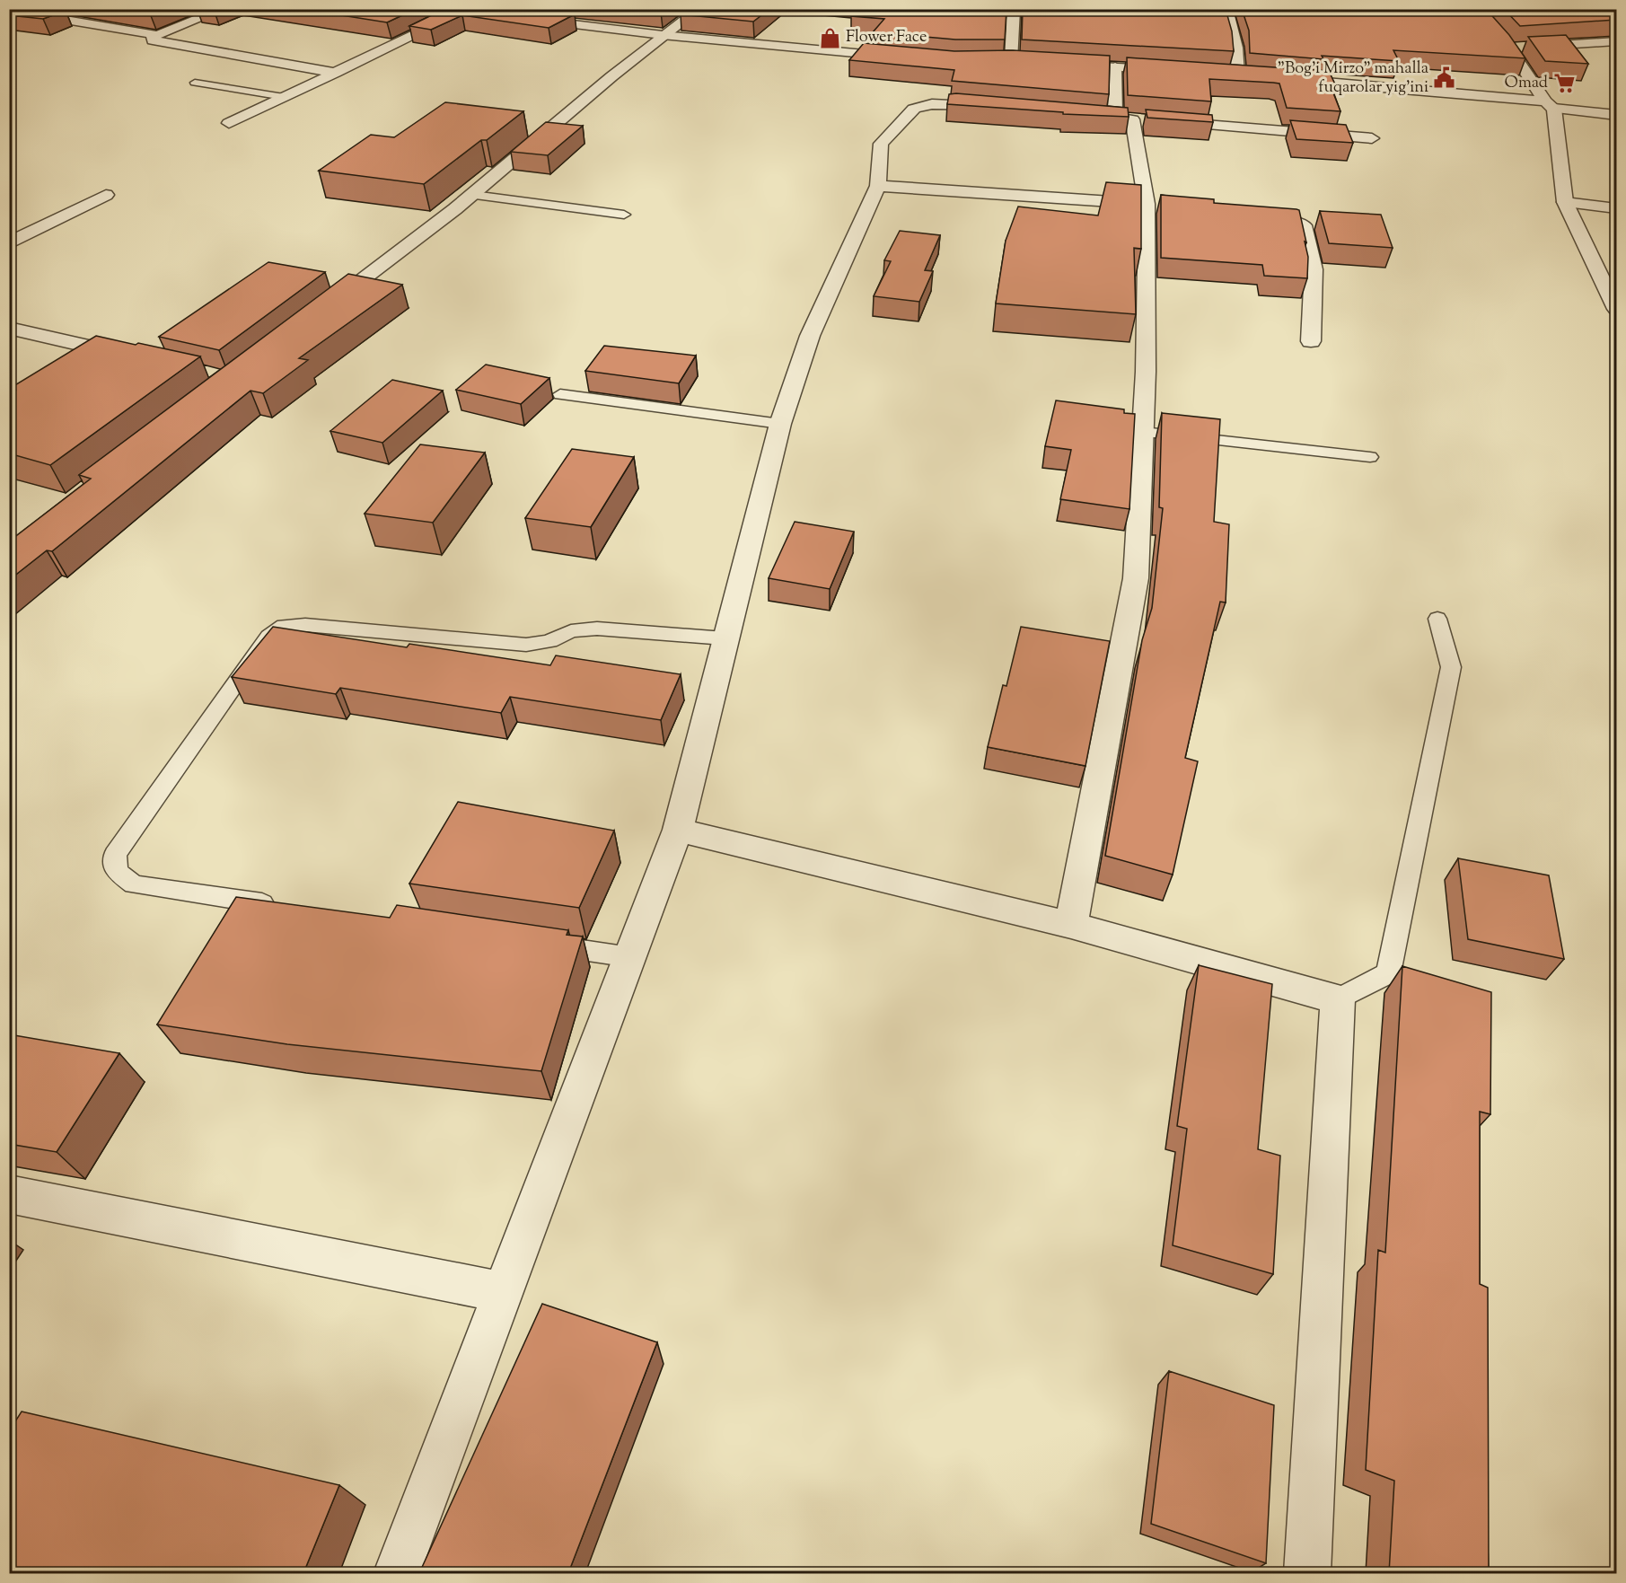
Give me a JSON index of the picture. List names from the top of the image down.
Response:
{
  "places": {
    "shop": ["Flower Face"],
    "public building": ["\"Bog'i Mirzo\" mahalla fuqarolar yig'ini"],
    "supermarket": ["Omad"]
  }
}
